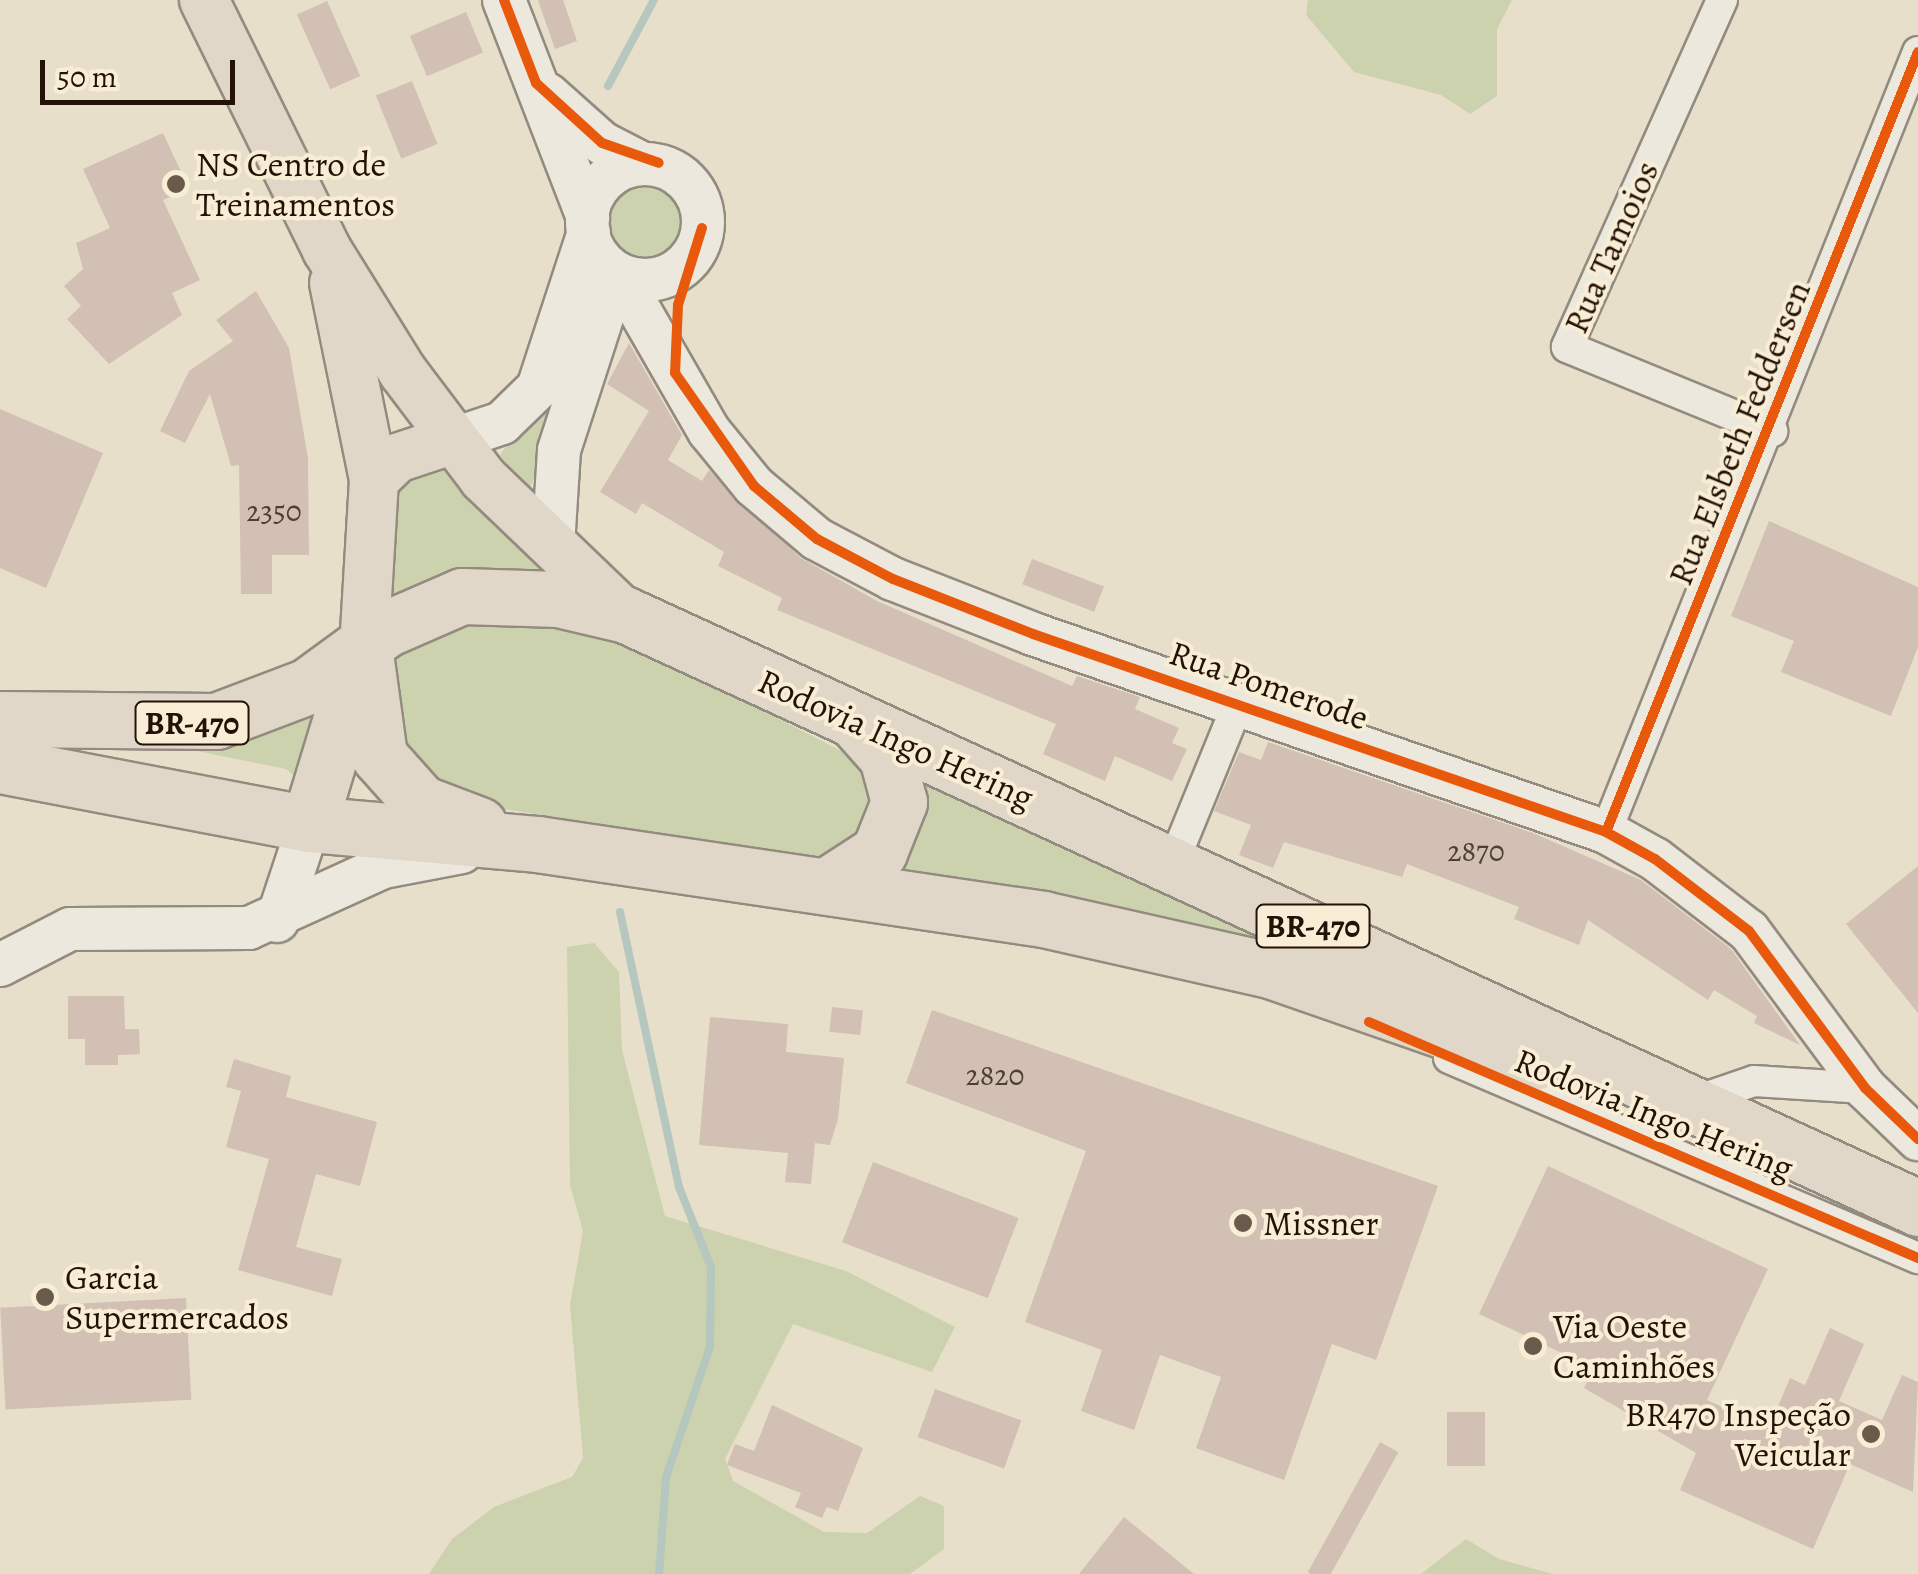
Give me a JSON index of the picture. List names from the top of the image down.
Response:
{
  "streets": {
    "highway": ["BR-470", "Rodovia Ingo Hering"],
    "street": ["Rua Tamoios", "Rua Elsbeth Feddersen", "Rua Pomerode"]
  },
  "crossings": [
    ["Rua Tamoios", "Rua Elsbeth Feddersen"],
    ["Rua Elsbeth Feddersen", "Rua Pomerode"]
  ],
  "places": [
    "NS Centro de Treinamentos",
    "Missner",
    "Garcia Supermercados",
    "Via Oeste Caminhões",
    "BR470 Inspeção Veicular"
  ],
  "house_numbers": ["2350", "2870", "2820"],
  "scale_bar": "50 m"
}
